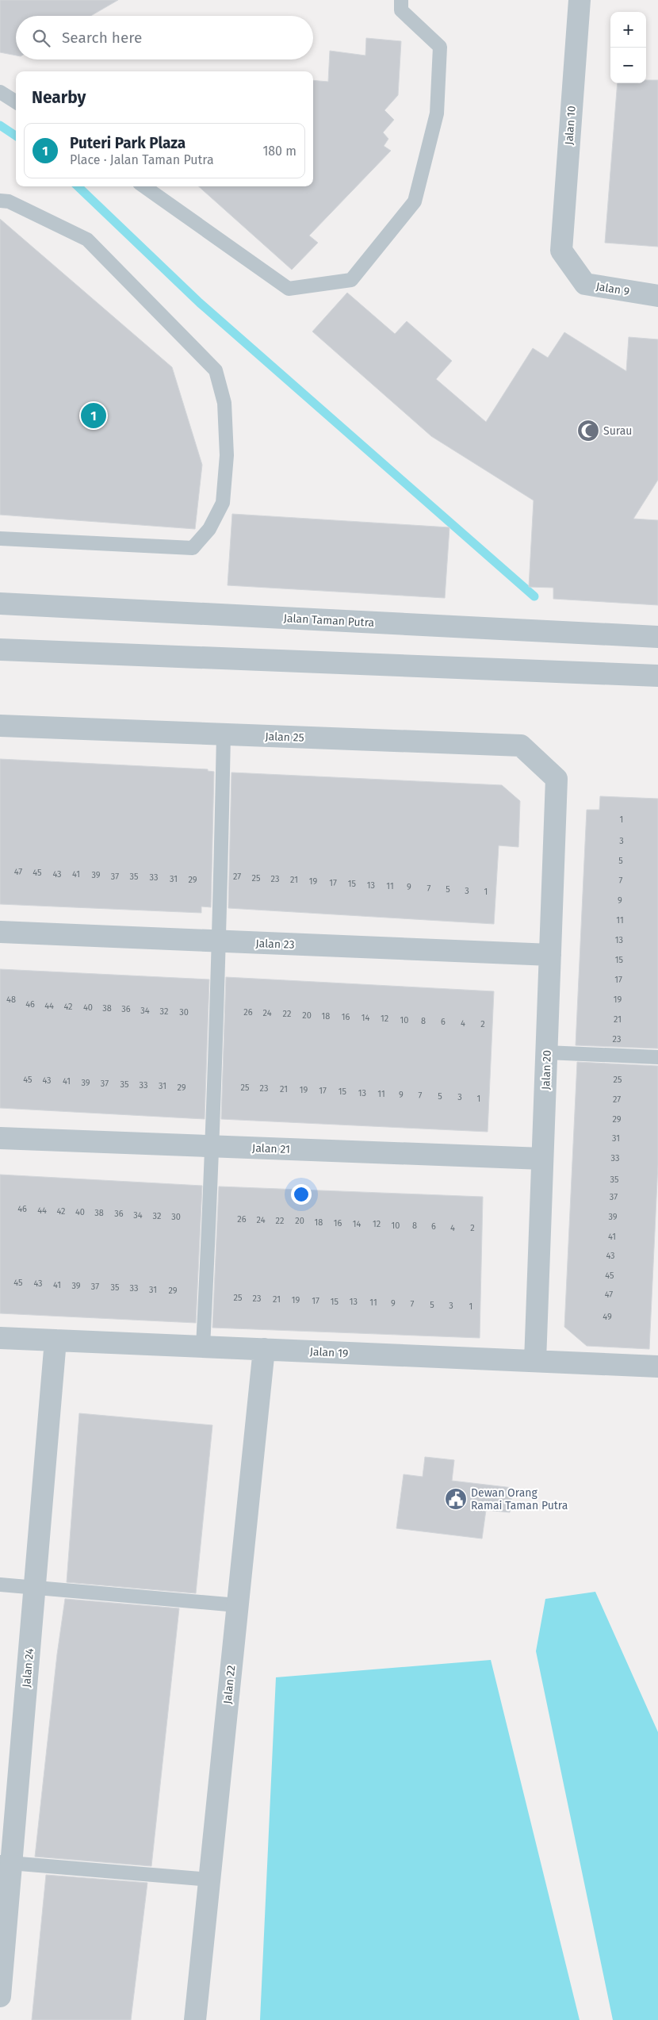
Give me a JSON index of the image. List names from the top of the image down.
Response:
{
  "streets": {
    "street": [
      "Jalan 10",
      "Jalan 9",
      "Jalan Taman Putra",
      "Jalan 25",
      "Jalan 23",
      "Jalan 20",
      "Jalan 21",
      "Jalan 19",
      "Jalan 24",
      "Jalan 22"
    ]
  },
  "crossings": [
    ["Jalan 10", "Jalan 9"],
    ["Jalan 25", "Jalan 20"],
    ["Jalan 23", "Jalan 20"],
    ["Jalan 20", "Jalan 21"],
    ["Jalan 20", "Jalan 19"],
    ["Jalan 19", "Jalan 24"],
    ["Jalan 19", "Jalan 22"]
  ],
  "places": {
    "mosque": ["Surau"],
    "public building": ["Dewan Orang Ramai Taman Putra"]
  },
  "house_numbers": [
    "1",
    "3",
    "5",
    "47",
    "45",
    "43",
    "41",
    "39",
    "37",
    "35",
    "27",
    "33",
    "25",
    "31",
    "23",
    "29",
    "21",
    "7",
    "19",
    "17",
    "15",
    "13",
    "11",
    "9",
    "7",
    "5",
    "3",
    "1",
    "9",
    "11",
    "13",
    "15",
    "17",
    "48",
    "19",
    "46",
    "44",
    "42",
    "40",
    "38",
    "36",
    "34",
    "32",
    "30",
    "26",
    "24",
    "22",
    "20",
    "18",
    "16",
    "14",
    "12",
    "21",
    "10",
    "8",
    "6",
    "4",
    "2",
    "23",
    "45",
    "25",
    "43",
    "41",
    "39",
    "37",
    "35",
    "33",
    "31",
    "29",
    "25",
    "23",
    "21",
    "19",
    "17",
    "15",
    "13",
    "11",
    "9",
    "7",
    "5",
    "3",
    "1",
    "27",
    "29",
    "31",
    "33",
    "35",
    "37",
    "46",
    "44",
    "42",
    "40",
    "38",
    "36",
    "34",
    "32",
    "30",
    "39",
    "26",
    "24",
    "22",
    "20",
    "18",
    "16",
    "14",
    "12",
    "10",
    "8",
    "6",
    "4",
    "2",
    "41",
    "43",
    "45",
    "45",
    "43",
    "41",
    "39",
    "37",
    "35",
    "33",
    "31",
    "29",
    "47",
    "25",
    "23",
    "21",
    "19",
    "17",
    "15",
    "13",
    "11",
    "9",
    "7",
    "5",
    "3",
    "1",
    "49"
  ],
  "page": {
    "map_buttons": ["+", "−"],
    "search": "Search here",
    "heading": "Nearby",
    "list": [
      {
        "mark": "1",
        "name": "Puteri Park Plaza",
        "note": "Place · Jalan Taman Putra",
        "value": "180 m"
      }
    ],
    "pins": "1"
  }
}
